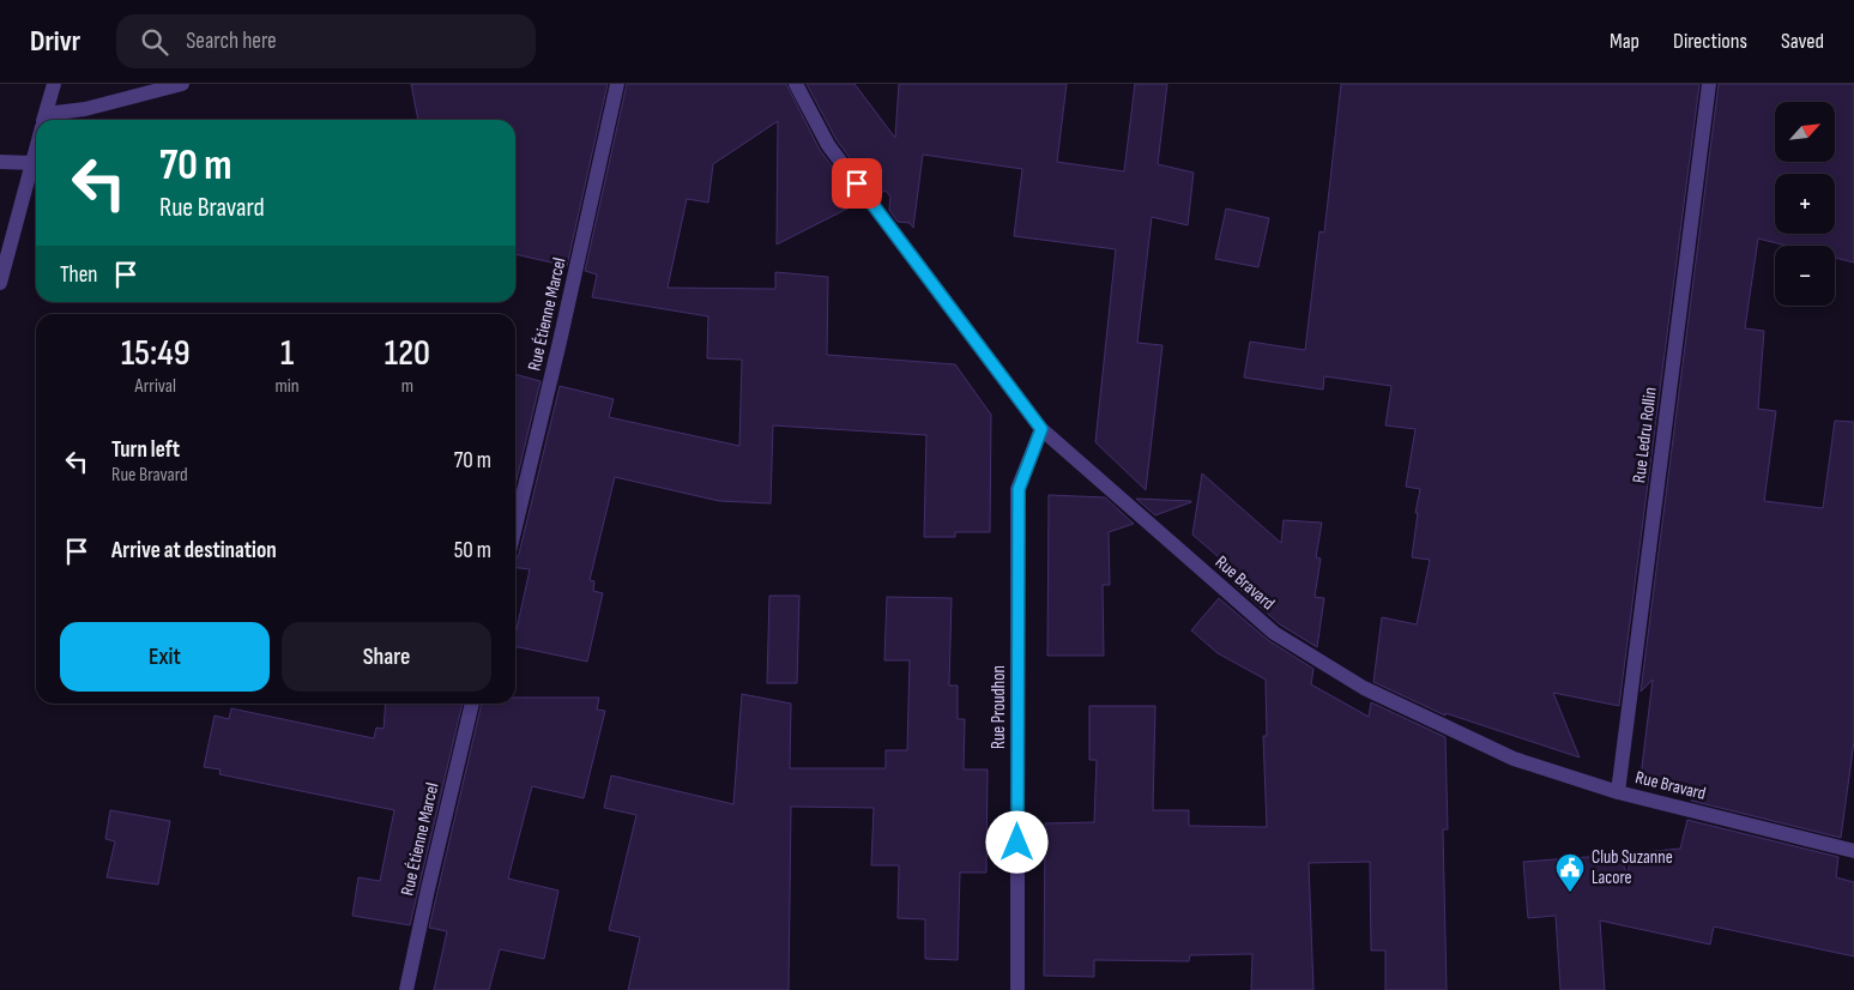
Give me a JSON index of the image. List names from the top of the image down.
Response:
{
  "streets": {
    "street": [
      "Rue Étienne Marcel",
      "Rue Ledru Rollin",
      "Rue Bravard",
      "Rue Proudhon"
    ]
  },
  "crossings": [
    ["Rue Ledru Rollin", "Rue Bravard"],
    ["Rue Bravard", "Rue Proudhon"]
  ],
  "places": {
    "public building": ["Club Suzanne Lacore"]
  },
  "north": "top right",
  "page": {
    "header": "Drivr",
    "search": "Search here",
    "nav": ["Map", "Directions", "Saved"],
    "map_buttons": ["+", "−"],
    "turn": ["70 m", "Rue Bravard"],
    "then": "Then",
    "eta": [
      "15:49",
      "Arrival",
      "1",
      "min",
      "120",
      "m"
    ],
    "list": [
      {
        "name": "Turn left",
        "note": "Rue Bravard",
        "value": "70 m"
      },
      {
        "name": "Arrive at destination",
        "value": "50 m"
      }
    ],
    "buttons": ["Exit", "Share"]
  }
}
